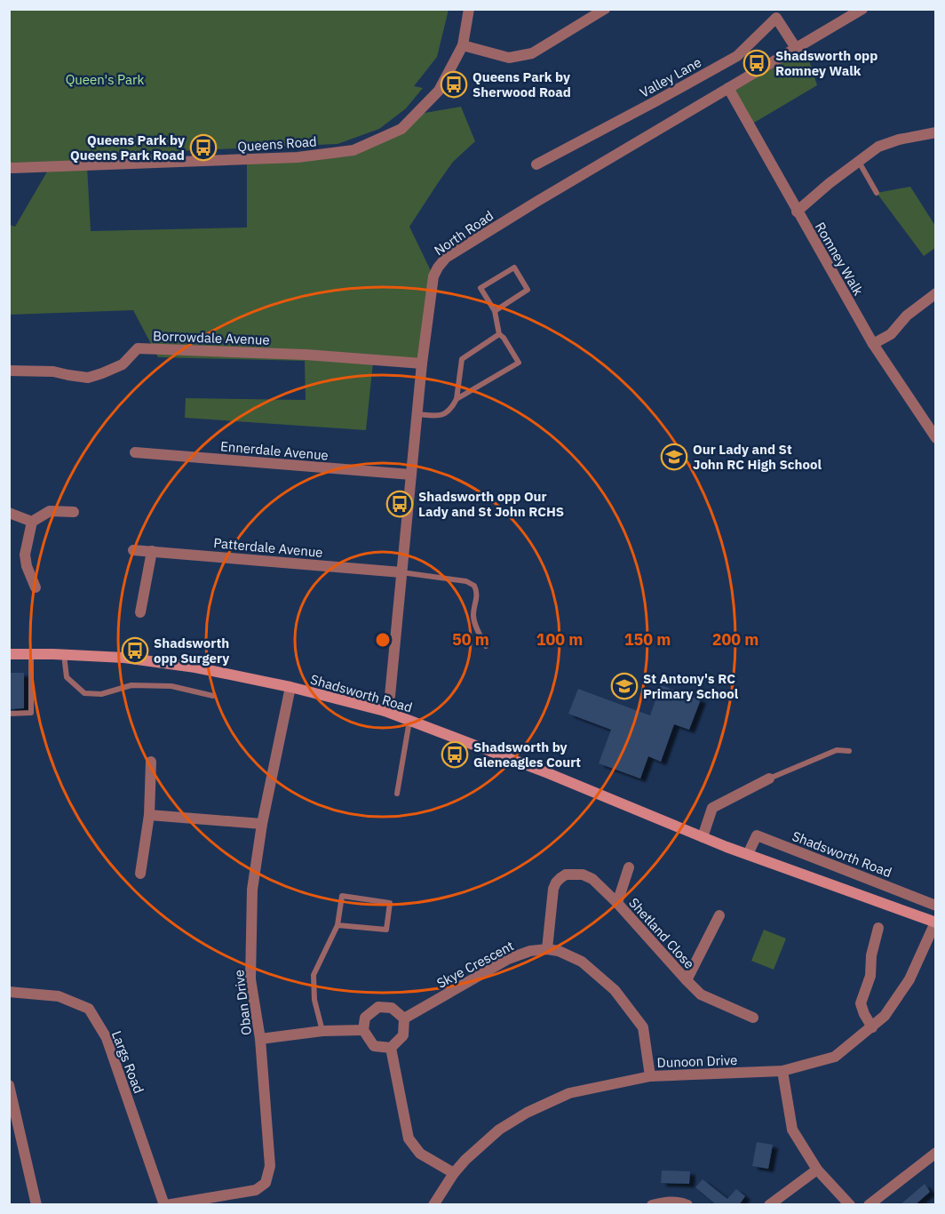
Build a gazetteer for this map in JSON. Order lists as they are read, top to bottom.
{
  "streets": {
    "main road": ["Shadsworth Road"],
    "street": [
      "Valley Lane",
      "Queens Road",
      "North Road",
      "Romney Walk",
      "Borrowdale Avenue",
      "Ennerdale Avenue",
      "Patterdale Avenue",
      "Shetland Close",
      "Skye Crescent",
      "Oban Drive",
      "Dunoon Drive",
      "Largs Road"
    ]
  },
  "crossings": [
    ["Valley Lane", "North Road"],
    ["North Road", "Romney Walk"],
    ["North Road", "Borrowdale Avenue"],
    ["North Road", "Ennerdale Avenue"],
    ["North Road", "Patterdale Avenue"],
    ["North Road", "Shadsworth Road"],
    ["Shadsworth Road", "Oban Drive"],
    ["Shadsworth Road", "Dunoon Drive"],
    ["Shetland Close", "Skye Crescent"],
    ["Skye Crescent", "Dunoon Drive"],
    ["Oban Drive", "Largs Road"]
  ],
  "parks": ["Queen's Park"],
  "places": {
    "bus stop": [
      "Shadsworth opp Romney Walk",
      "Queens Park by Sherwood Road",
      "Queens Park by Queens Park Road",
      "Shadsworth opp Our Lady and St John RCHS",
      "Shadsworth opp Surgery",
      "Shadsworth by Gleneagles Court"
    ],
    "school or university": ["Our Lady and St John RC High School", "St Antony's RC Primary School"]
  },
  "rings": [
    "50 m",
    "100 m",
    "150 m",
    "200 m"
  ]
}
